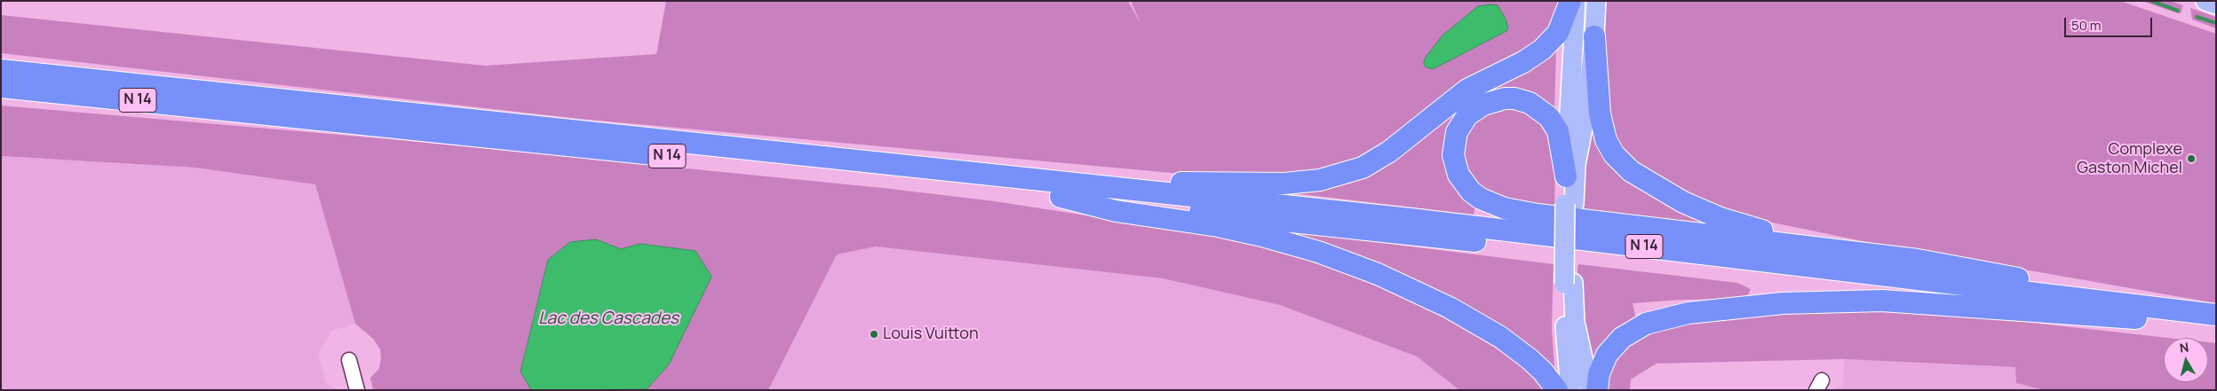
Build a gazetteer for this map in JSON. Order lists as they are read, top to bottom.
{
  "streets": {
    "highway": ["N 14"]
  },
  "water": ["Lac des Cascades"],
  "places": ["Complexe Gaston Michel", "Louis Vuitton"],
  "scale_bar": "50 m",
  "north": "top"
}
